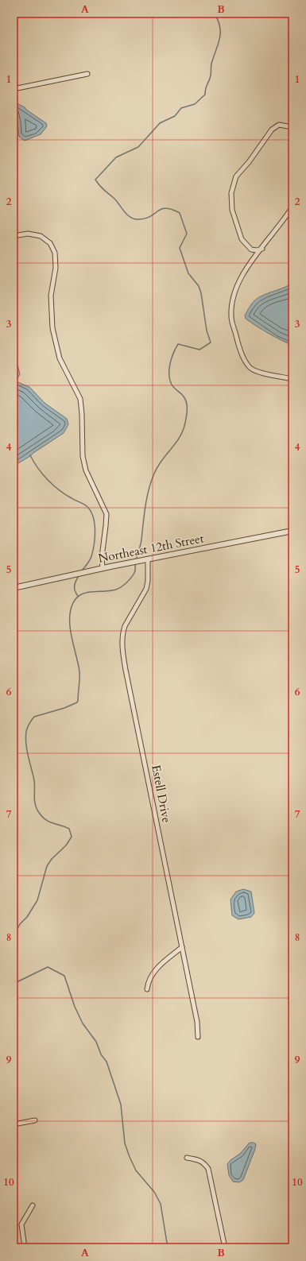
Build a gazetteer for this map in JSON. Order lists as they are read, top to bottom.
{
  "streets": {
    "street": ["Northeast 12th Street", "Estell Drive"]
  },
  "crossings": [
    ["Northeast 12th Street", "Estell Drive"]
  ],
  "grid": {
    "columns": ["A", "B"],
    "rows": [
      "1",
      "2",
      "3",
      "4",
      "5",
      "6",
      "7",
      "8",
      "9",
      "10"
    ]
  }
}
